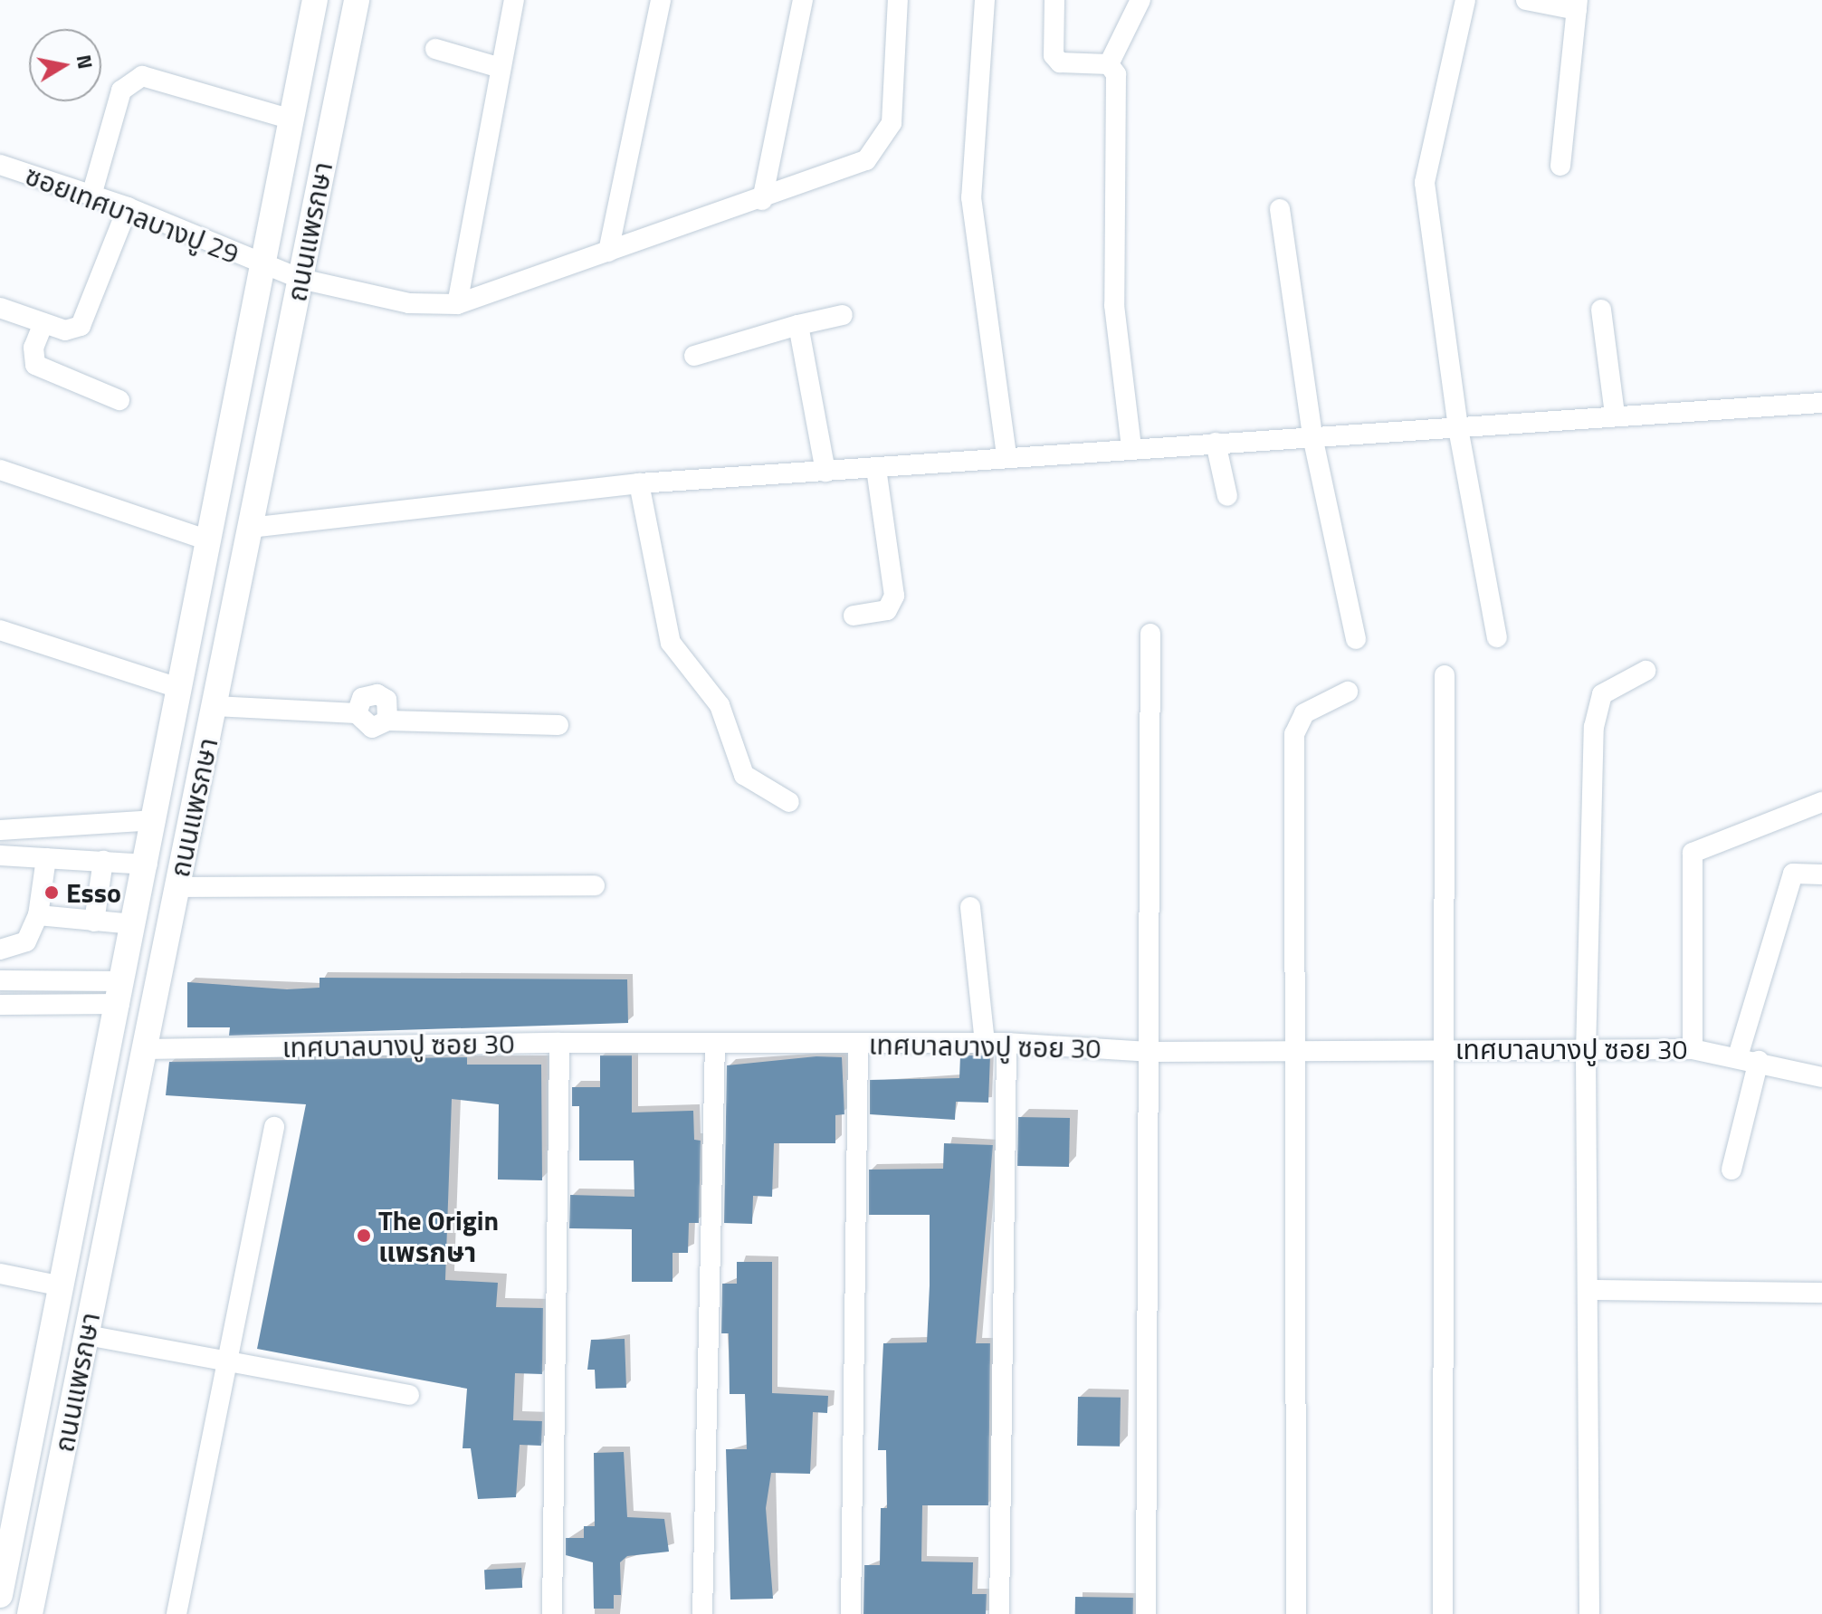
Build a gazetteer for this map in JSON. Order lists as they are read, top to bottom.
{
  "streets": {
    "main road": ["ถนนแพรกษา"],
    "street": ["ซอยเทศบาลบางปู 29", "เทศบาลบางปู ซอย 30"]
  },
  "crossings": [
    ["ซอยเทศบาลบางปู 29", "ถนนแพรกษา"],
    ["ถนนแพรกษา", "เทศบาลบางปู ซอย 30"]
  ],
  "places": ["Esso", "The Origin แพรกษา"],
  "north": "right"
}
